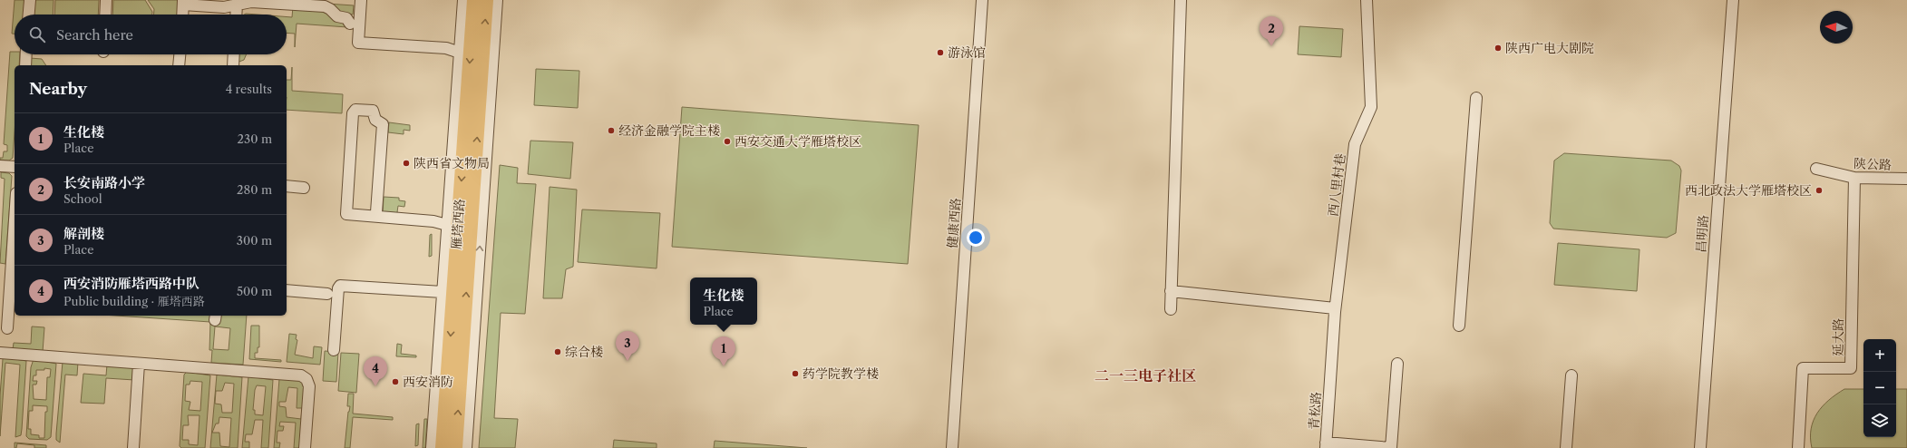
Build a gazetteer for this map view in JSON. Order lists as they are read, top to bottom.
{
  "streets": {
    "main road": ["雁塔西路"],
    "street": [
      "陕公路",
      "西八里村巷",
      "健康西路",
      "昌明路",
      "延大路",
      "青松路"
    ]
  },
  "crossings": [
    ["陕公路", "延大路"],
    ["西八里村巷", "青松路"]
  ],
  "districts": ["二一三电子社区"],
  "places": [
    "陕西广电大剧院",
    "游泳馆",
    "经济金融学院主楼",
    "西安交通大学雁塔校区",
    "陕西省文物局",
    "西北政法大学雁塔校区",
    "综合楼",
    "药学院教学楼",
    "西安消防"
  ],
  "north": "left",
  "page": {
    "search": "Search here",
    "pins": [
      "2",
      "3",
      "1",
      "4"
    ],
    "heading": ["Nearby", "4 results"],
    "list": [
      {
        "mark": "1",
        "name": "生化楼",
        "note": "Place",
        "value": "230 m"
      },
      {
        "mark": "2",
        "name": "长安南路小学",
        "note": "School",
        "value": "280 m"
      },
      {
        "mark": "3",
        "name": "解剖楼",
        "note": "Place",
        "value": "300 m"
      },
      {
        "mark": "4",
        "name": "西安消防雁塔西路中队",
        "note": "Public building · 雁塔西路",
        "value": "500 m"
      }
    ],
    "popup": ["生化楼", "Place"],
    "map_buttons": ["+", "−"]
  }
}
